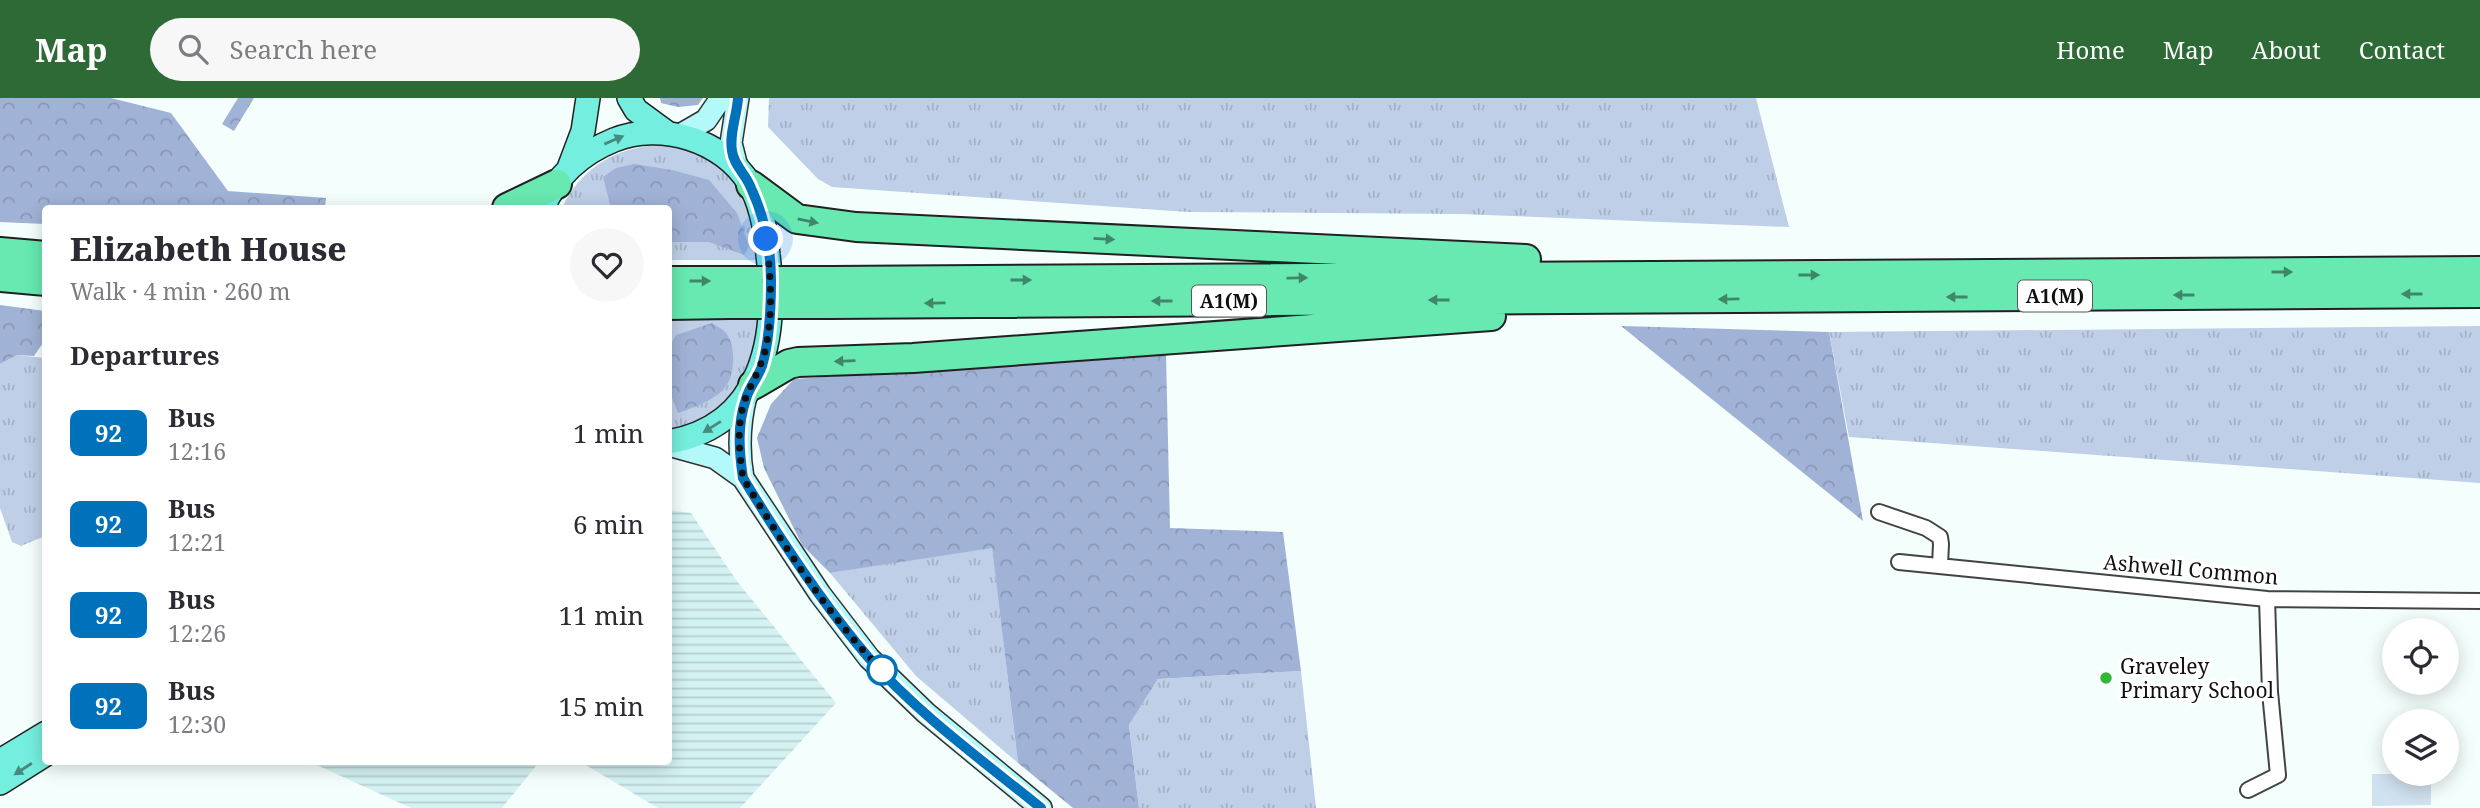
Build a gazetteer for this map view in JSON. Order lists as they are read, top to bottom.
{
  "streets": {
    "highway": ["A1(M)"],
    "street": ["Ashwell Common"]
  },
  "places": ["Graveley Primary School"],
  "lines": ["bus line 92"],
  "page": {
    "header": "Map",
    "search": "Search here",
    "nav": [
      "Home",
      "Map",
      "About",
      "Contact"
    ],
    "heading": [
      ["Elizabeth House", "Walk · 4 min · 260 m"],
      "Departures"
    ],
    "list": [
      {
        "mark": "92",
        "name": "Bus",
        "note": "12:16",
        "value": "1 min"
      },
      {
        "mark": "92",
        "name": "Bus",
        "note": "12:21",
        "value": "6 min"
      },
      {
        "mark": "92",
        "name": "Bus",
        "note": "12:26",
        "value": "11 min"
      },
      {
        "mark": "92",
        "name": "Bus",
        "note": "12:30",
        "value": "15 min"
      }
    ]
  }
}
